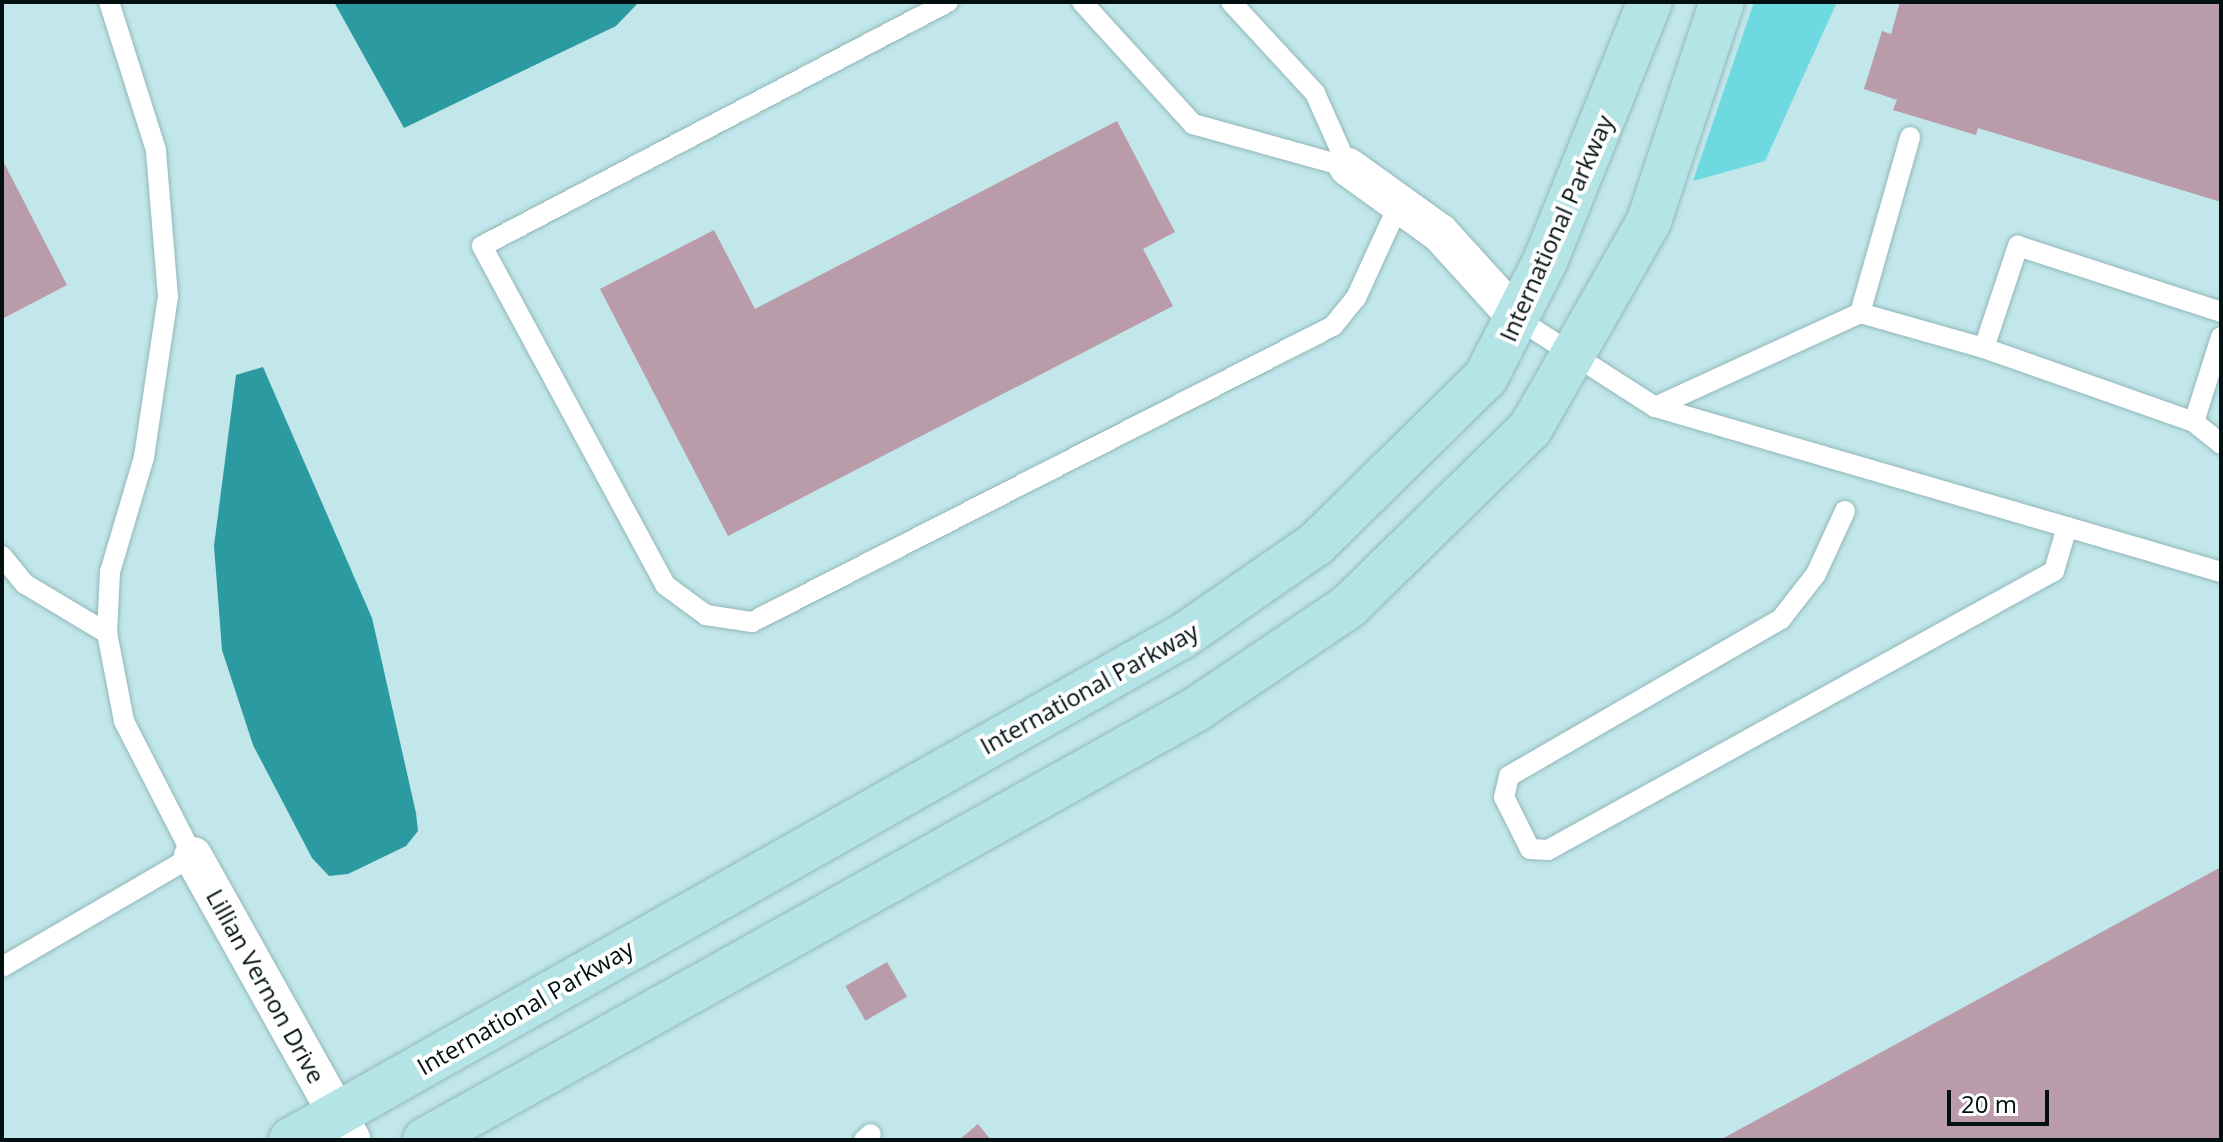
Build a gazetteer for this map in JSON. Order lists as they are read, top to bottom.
{
  "streets": {
    "main road": ["International Parkway"],
    "street": ["Lillian Vernon Drive"]
  },
  "crossings": [
    ["International Parkway", "Lillian Vernon Drive"]
  ],
  "scale_bar": "20 m"
}
